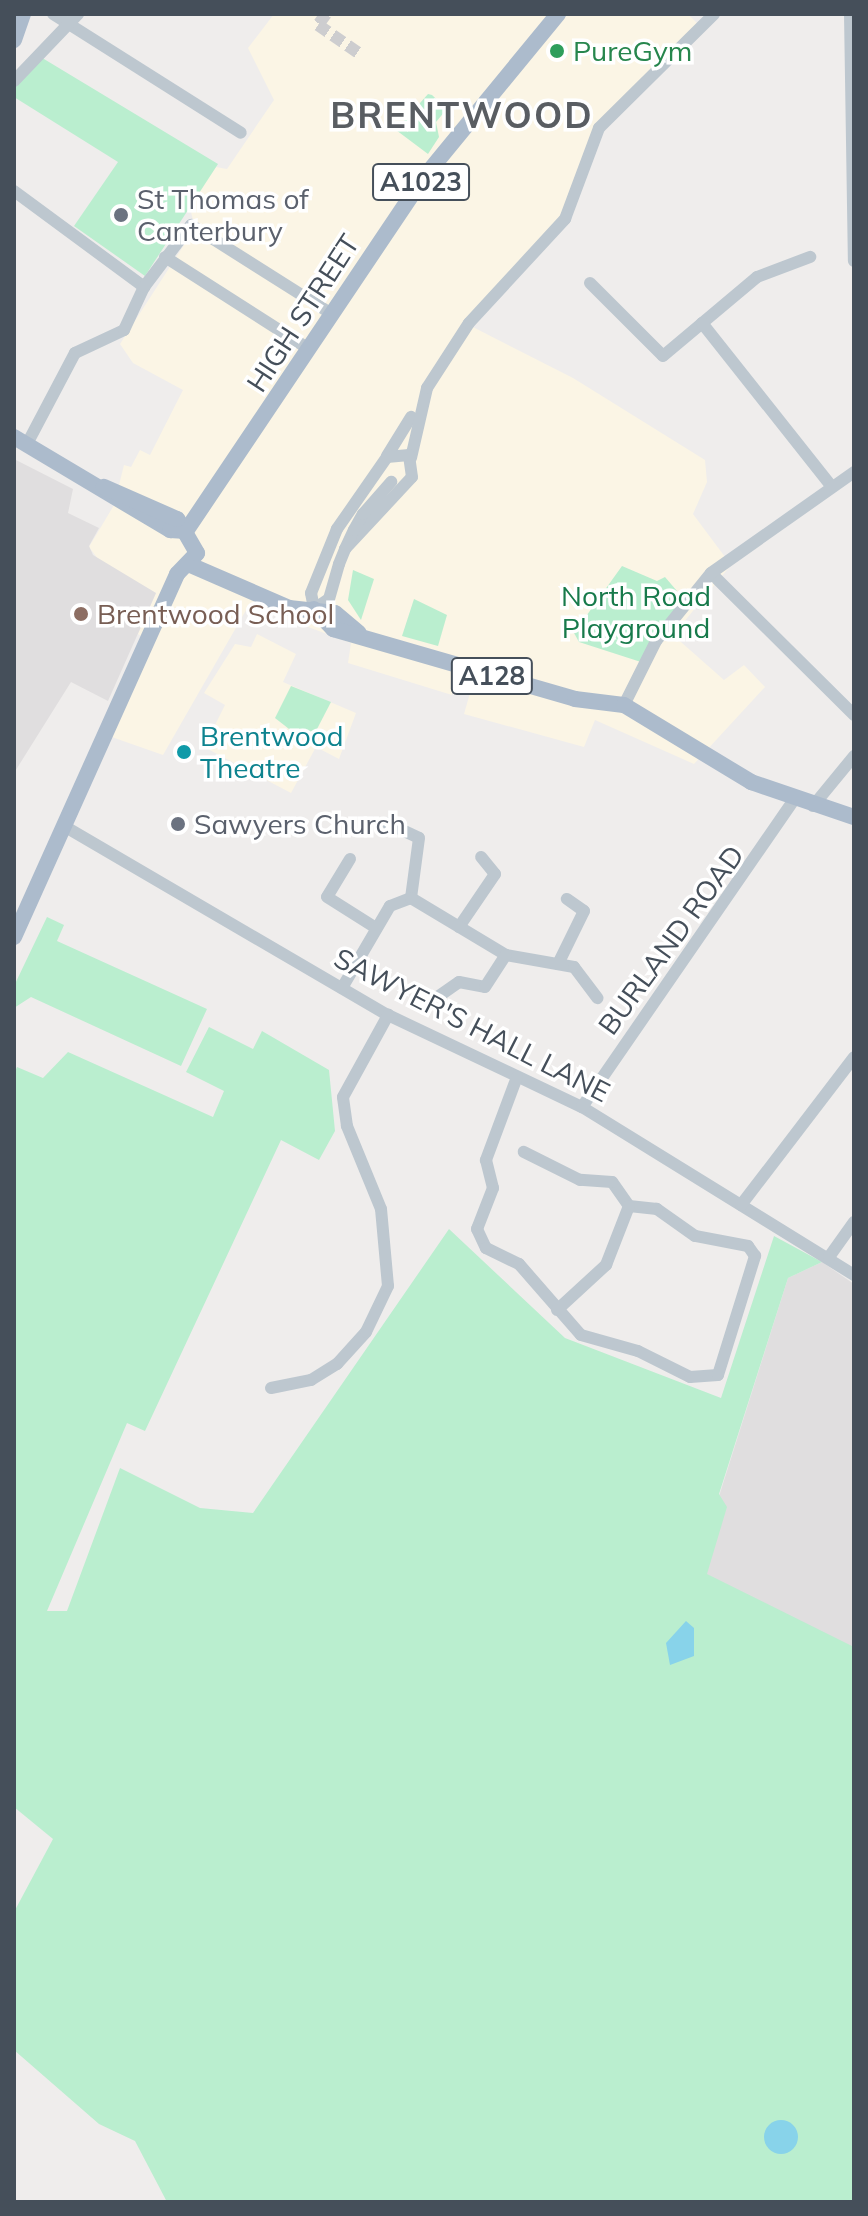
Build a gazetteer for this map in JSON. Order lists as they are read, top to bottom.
{
  "streets": {
    "main road": ["A1023", "HIGH STREET", "A128"],
    "street": ["BURLAND ROAD", "SAWYER'S HALL LANE"]
  },
  "crossings": [
    ["A128", "BURLAND ROAD"],
    ["BURLAND ROAD", "SAWYER'S HALL LANE"]
  ],
  "districts": ["BRENTWOOD"],
  "parks": ["North Road Playground"],
  "places": [
    "PureGym",
    "St Thomas of Canterbury",
    "Brentwood School",
    "Brentwood Theatre",
    "Sawyers Church"
  ]
}
